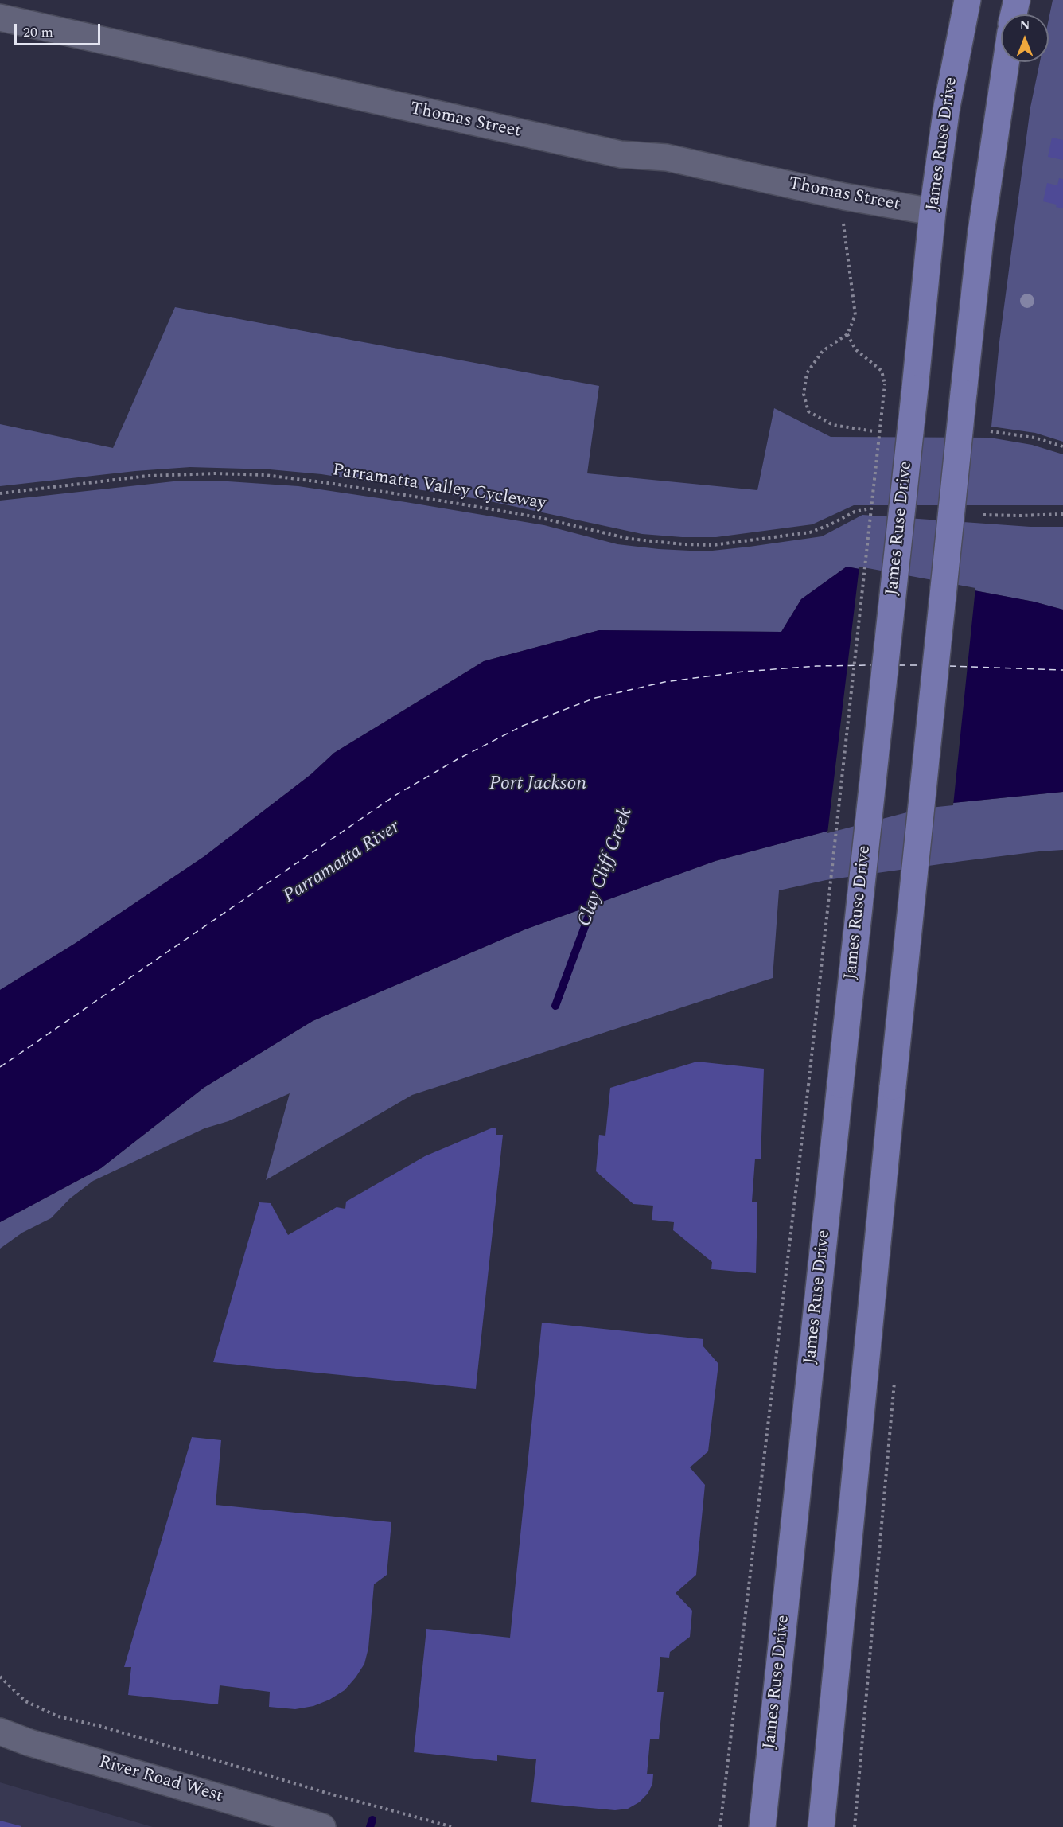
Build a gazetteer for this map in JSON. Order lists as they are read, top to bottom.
{
  "streets": {
    "main road": ["James Ruse Drive"],
    "street": ["Thomas Street", "River Road West"],
    "path": ["Parramatta Valley Cycleway"]
  },
  "crossings": [
    ["Thomas Street", "James Ruse Drive"]
  ],
  "water": ["Port Jackson", "Parramatta River", "Clay Cliff Creek"],
  "scale_bar": "20 m",
  "north": "top"
}
